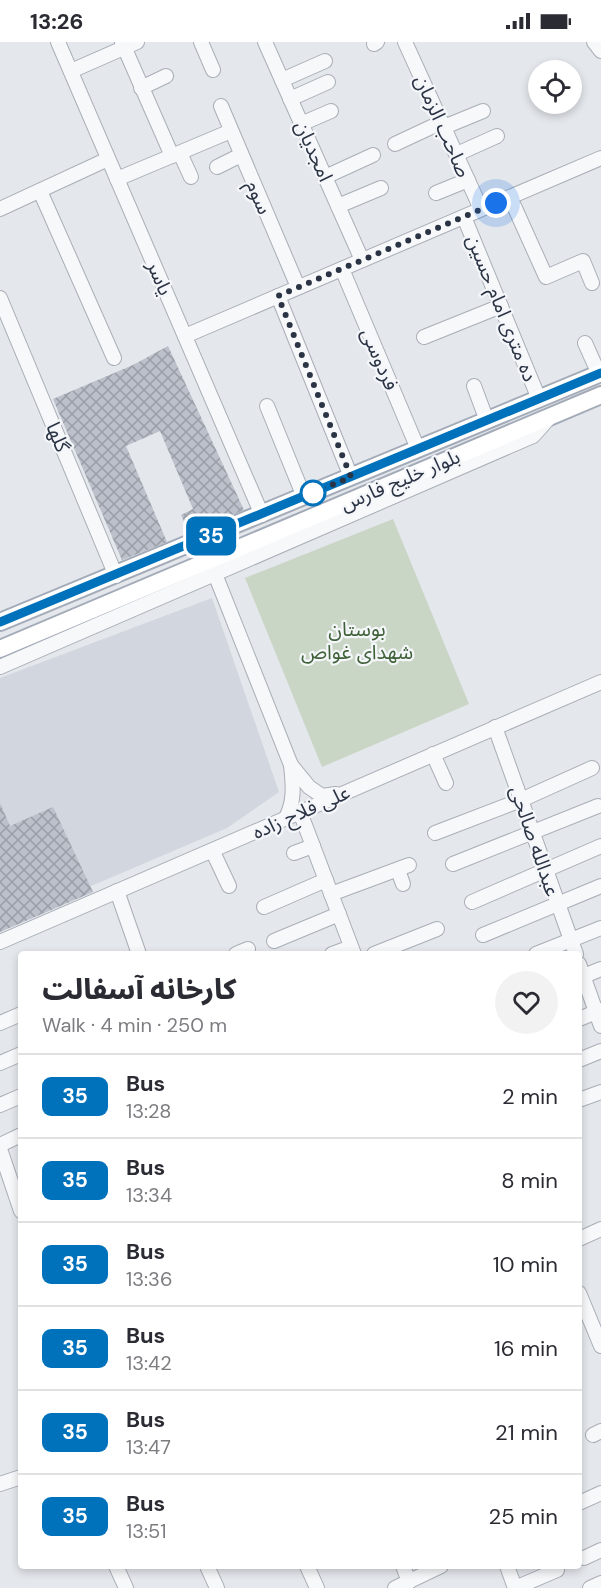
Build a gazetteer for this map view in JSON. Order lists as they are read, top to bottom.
{
  "streets": {
    "main road": ["بلوار خلیج فارس"],
    "street": [
      "صاحب الزمان",
      "امجدیان",
      "سوم",
      "یاسر",
      "ده متری امام حسین",
      "فردوسی",
      "گلها",
      "علی فلاح زاده",
      "عبدالله صالحی"
    ]
  },
  "crossings": [
    ["یاسر", "بلوار خلیج فارس"],
    ["ده متری امام حسین", "بلوار خلیج فارس"],
    ["فردوسی", "بلوار خلیج فارس"],
    ["گلها", "بلوار خلیج فارس"],
    ["علی فلاح زاده", "عبدالله صالحی"]
  ],
  "parks": ["بوستان شهدای غواص"],
  "lines": ["bus line 35"],
  "page": {
    "status": "13:26",
    "on_map": "35",
    "heading": ["کارخانه آسفالت", "Walk · 4 min · 250 m"],
    "list": [
      {
        "mark": "35",
        "name": "Bus",
        "note": "13:28",
        "value": "2 min"
      },
      {
        "mark": "35",
        "name": "Bus",
        "note": "13:34",
        "value": "8 min"
      },
      {
        "mark": "35",
        "name": "Bus",
        "note": "13:36",
        "value": "10 min"
      },
      {
        "mark": "35",
        "name": "Bus",
        "note": "13:42",
        "value": "16 min"
      },
      {
        "mark": "35",
        "name": "Bus",
        "note": "13:47",
        "value": "21 min"
      },
      {
        "mark": "35",
        "name": "Bus",
        "note": "13:51",
        "value": "25 min"
      }
    ]
  }
}
